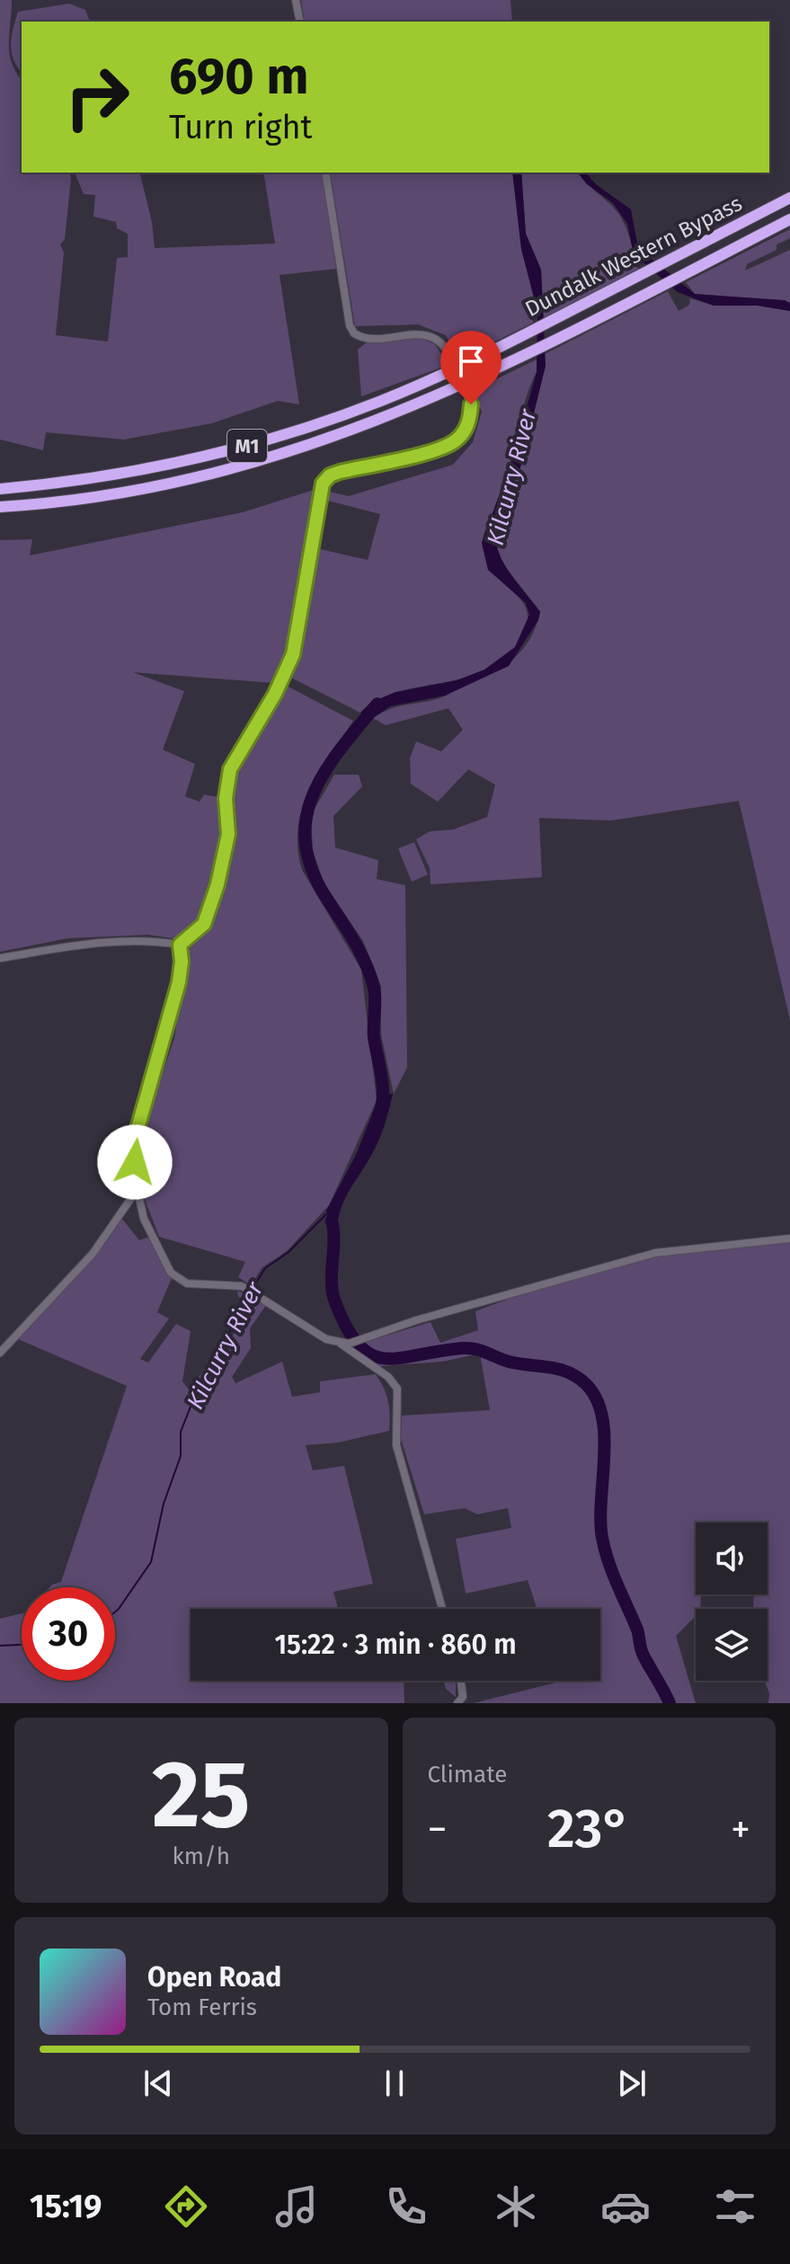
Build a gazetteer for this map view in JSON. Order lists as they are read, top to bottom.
{
  "streets": {
    "highway": ["Dundalk Western Bypass", "M1"]
  },
  "water": ["Kilcurry River"],
  "page": {
    "turn": ["690 m", "Turn right"],
    "limit": "30",
    "trip": "15:22 · 3 min · 860 m",
    "tile": [
      ["25", "km/h"],
      "Climate"
    ],
    "heat": ["−", "23°", "+"],
    "song": ["Open Road", "Tom Ferris"],
    "tabs": "15:19"
  }
}
